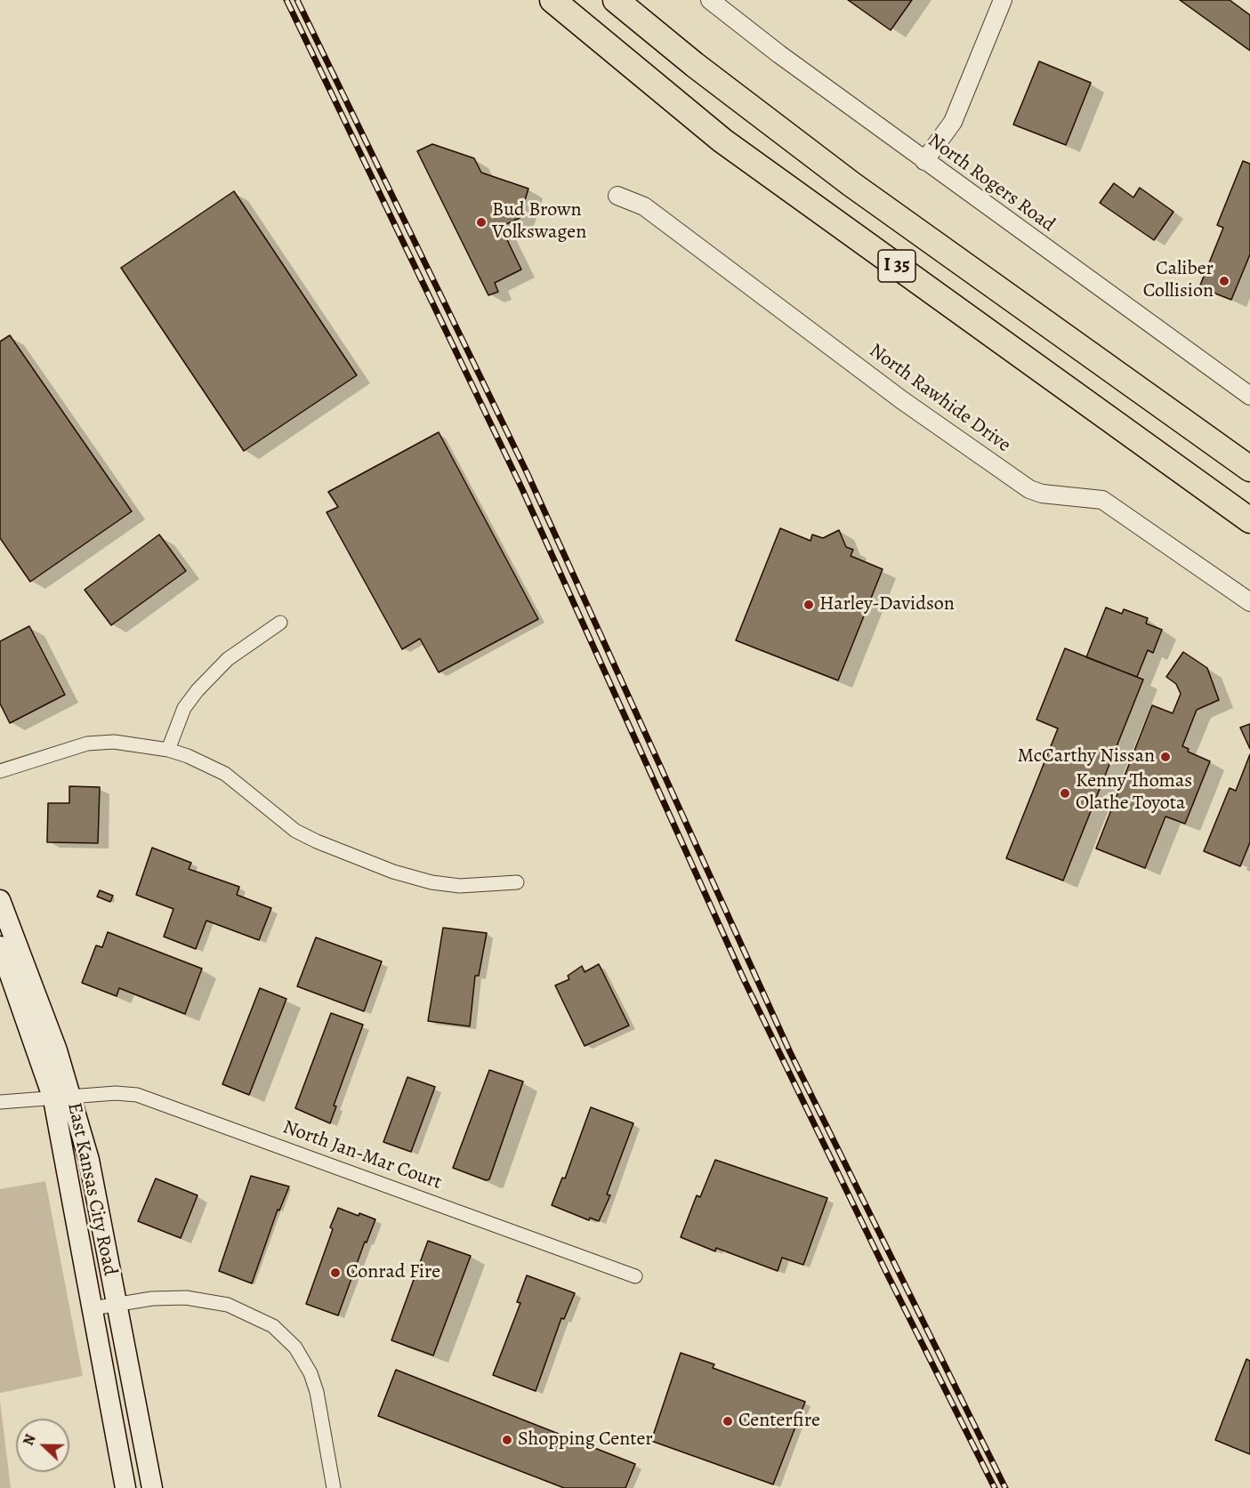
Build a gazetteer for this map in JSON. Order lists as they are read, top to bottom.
{
  "streets": {
    "highway": ["I 35"],
    "main road": ["East Kansas City Road"],
    "street": ["North Rogers Road", "North Rawhide Drive", "North Jan-Mar Court"]
  },
  "crossings": [
    ["North Jan-Mar Court", "East Kansas City Road"]
  ],
  "places": [
    "Bud Brown Volkswagen",
    "Caliber Collision",
    "Harley-Davidson",
    "McCarthy Nissan",
    "Kenny Thomas Olathe Toyota",
    "Conrad Fire",
    "Centerfire",
    "Shopping Center"
  ],
  "north": "left"
}
